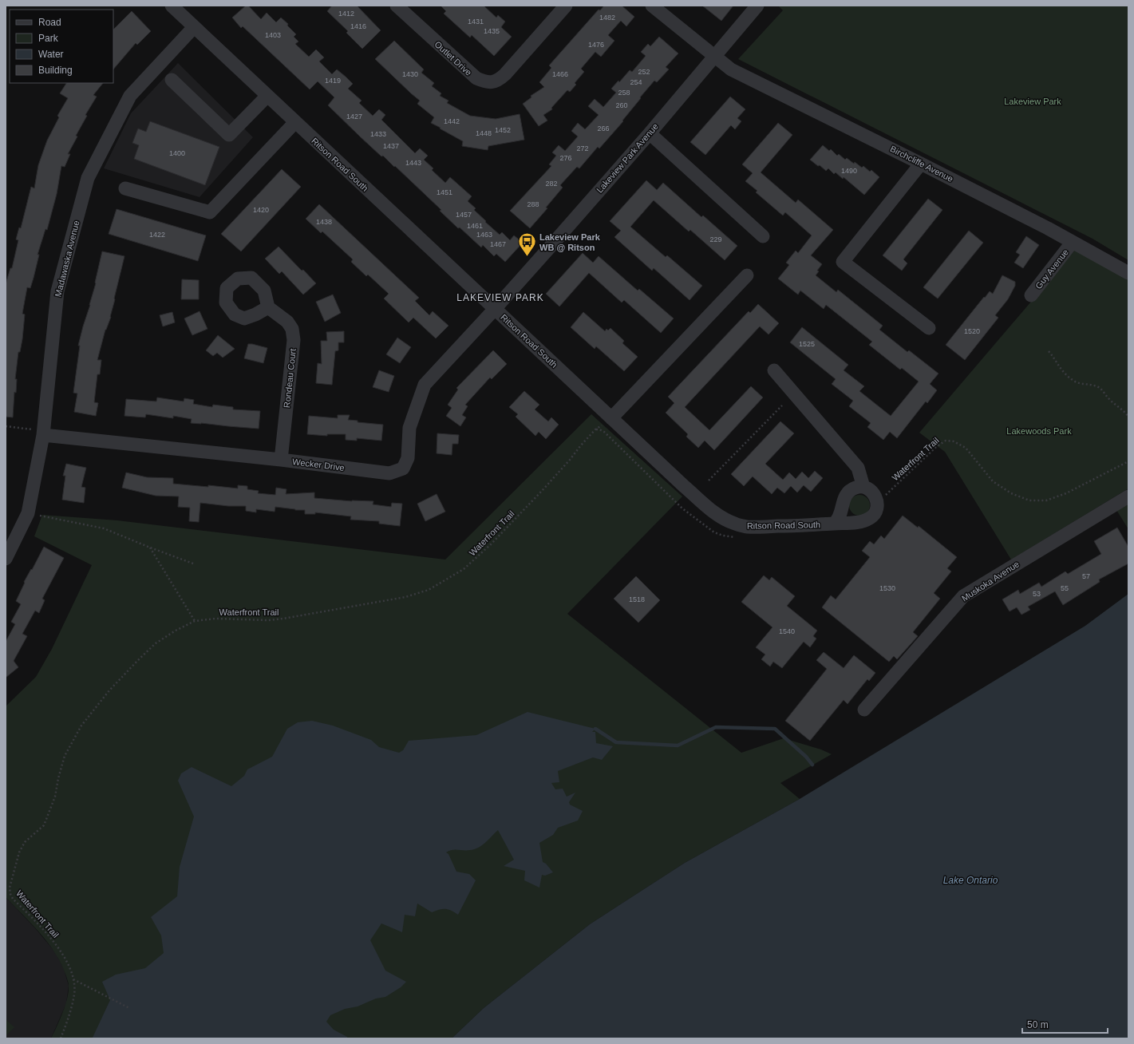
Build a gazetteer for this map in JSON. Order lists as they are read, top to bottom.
{
  "streets": {
    "street": [
      "Outlet Drive",
      "Lakeview Park Avenue",
      "Birchcliffe Avenue",
      "Ritson Road South",
      "Madawaska Avenue",
      "Guy Avenue",
      "Rondeau Court",
      "Wecker Drive",
      "Muskoka Avenue"
    ],
    "path": ["Waterfront Trail"]
  },
  "crossings": [
    ["Lakeview Park Avenue", "Birchcliffe Avenue"],
    ["Lakeview Park Avenue", "Ritson Road South"],
    ["Lakeview Park Avenue", "Wecker Drive"],
    ["Birchcliffe Avenue", "Guy Avenue"],
    ["Ritson Road South", "Madawaska Avenue"],
    ["Ritson Road South", "Waterfront Trail"],
    ["Ritson Road South", "Wecker Drive"],
    ["Madawaska Avenue", "Wecker Drive"],
    ["Rondeau Court", "Wecker Drive"]
  ],
  "districts": ["LAKEVIEW PARK"],
  "water": ["Lake Ontario"],
  "parks": ["Lakeview Park", "Lakewoods Park"],
  "places": {
    "bus stop": ["Lakeview Park WB @ Ritson"]
  },
  "house_numbers": [
    "1412",
    "1482",
    "1431",
    "1416",
    "1435",
    "1403",
    "1476",
    "252",
    "1430",
    "1466",
    "1419",
    "254",
    "258",
    "260",
    "1427",
    "1442",
    "266",
    "1452",
    "1448",
    "1433",
    "1437",
    "272",
    "1400",
    "276",
    "1443",
    "1490",
    "282",
    "1451",
    "288",
    "1420",
    "1457",
    "1438",
    "1461",
    "1422",
    "1463",
    "229",
    "1467",
    "1520",
    "1525",
    "57",
    "1530",
    "55",
    "53",
    "1518",
    "1540"
  ],
  "legend": [
    "Road",
    "Park",
    "Water",
    "Building"
  ],
  "scale_bar": "50 m"
}
